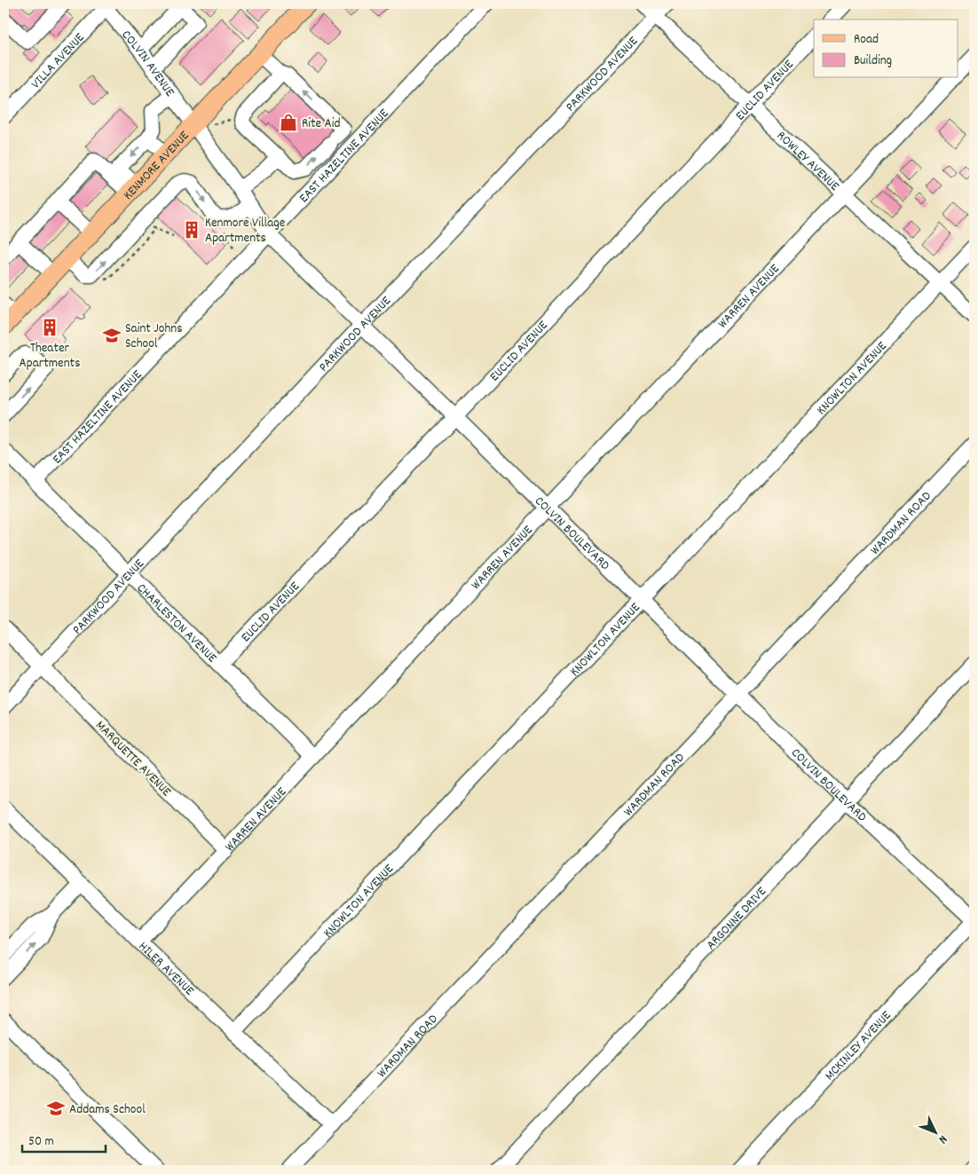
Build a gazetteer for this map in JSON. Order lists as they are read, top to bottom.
{
  "streets": {
    "main road": ["KENMORE AVENUE"],
    "street": [
      "VILLA AVENUE",
      "COLVIN AVENUE",
      "PARKWOOD AVENUE",
      "EUCLID AVENUE",
      "EAST HAZELTINE AVENUE",
      "ROWLEY AVENUE",
      "WARREN AVENUE",
      "KNOWLTON AVENUE",
      "WARDMAN ROAD",
      "COLVIN BOULEVARD",
      "CHARLESTON AVENUE",
      "MARQUETTE AVENUE",
      "ARGONNE DRIVE",
      "HILER AVENUE",
      "MCKINLEY AVENUE"
    ]
  },
  "crossings": [
    ["VILLA AVENUE", "COLVIN AVENUE"],
    ["COLVIN AVENUE", "KENMORE AVENUE"],
    ["COLVIN AVENUE", "COLVIN BOULEVARD"],
    ["PARKWOOD AVENUE", "ROWLEY AVENUE"],
    ["PARKWOOD AVENUE", "COLVIN BOULEVARD"],
    ["PARKWOOD AVENUE", "CHARLESTON AVENUE"],
    ["PARKWOOD AVENUE", "MARQUETTE AVENUE"],
    ["EUCLID AVENUE", "ROWLEY AVENUE"],
    ["EUCLID AVENUE", "COLVIN BOULEVARD"],
    ["EUCLID AVENUE", "CHARLESTON AVENUE"],
    ["EAST HAZELTINE AVENUE", "COLVIN BOULEVARD"],
    ["EAST HAZELTINE AVENUE", "CHARLESTON AVENUE"],
    ["ROWLEY AVENUE", "WARREN AVENUE"],
    ["ROWLEY AVENUE", "KNOWLTON AVENUE"],
    ["KENMORE AVENUE", "COLVIN BOULEVARD"],
    ["WARREN AVENUE", "COLVIN BOULEVARD"],
    ["WARREN AVENUE", "CHARLESTON AVENUE"],
    ["WARREN AVENUE", "MARQUETTE AVENUE"],
    ["WARREN AVENUE", "HILER AVENUE"],
    ["KNOWLTON AVENUE", "COLVIN BOULEVARD"],
    ["KNOWLTON AVENUE", "HILER AVENUE"],
    ["WARDMAN ROAD", "COLVIN BOULEVARD"],
    ["WARDMAN ROAD", "HILER AVENUE"],
    ["COLVIN BOULEVARD", "ARGONNE DRIVE"],
    ["COLVIN BOULEVARD", "MCKINLEY AVENUE"]
  ],
  "places": {
    "shop": ["Rite Aid"],
    "building": ["Kenmore Village Apartments", "Theater Apartments"],
    "school or university": ["Saint Johns School", "Addams School"]
  },
  "legend": ["Road", "Building"],
  "scale_bar": "50 m",
  "north": "bottom right"
}
